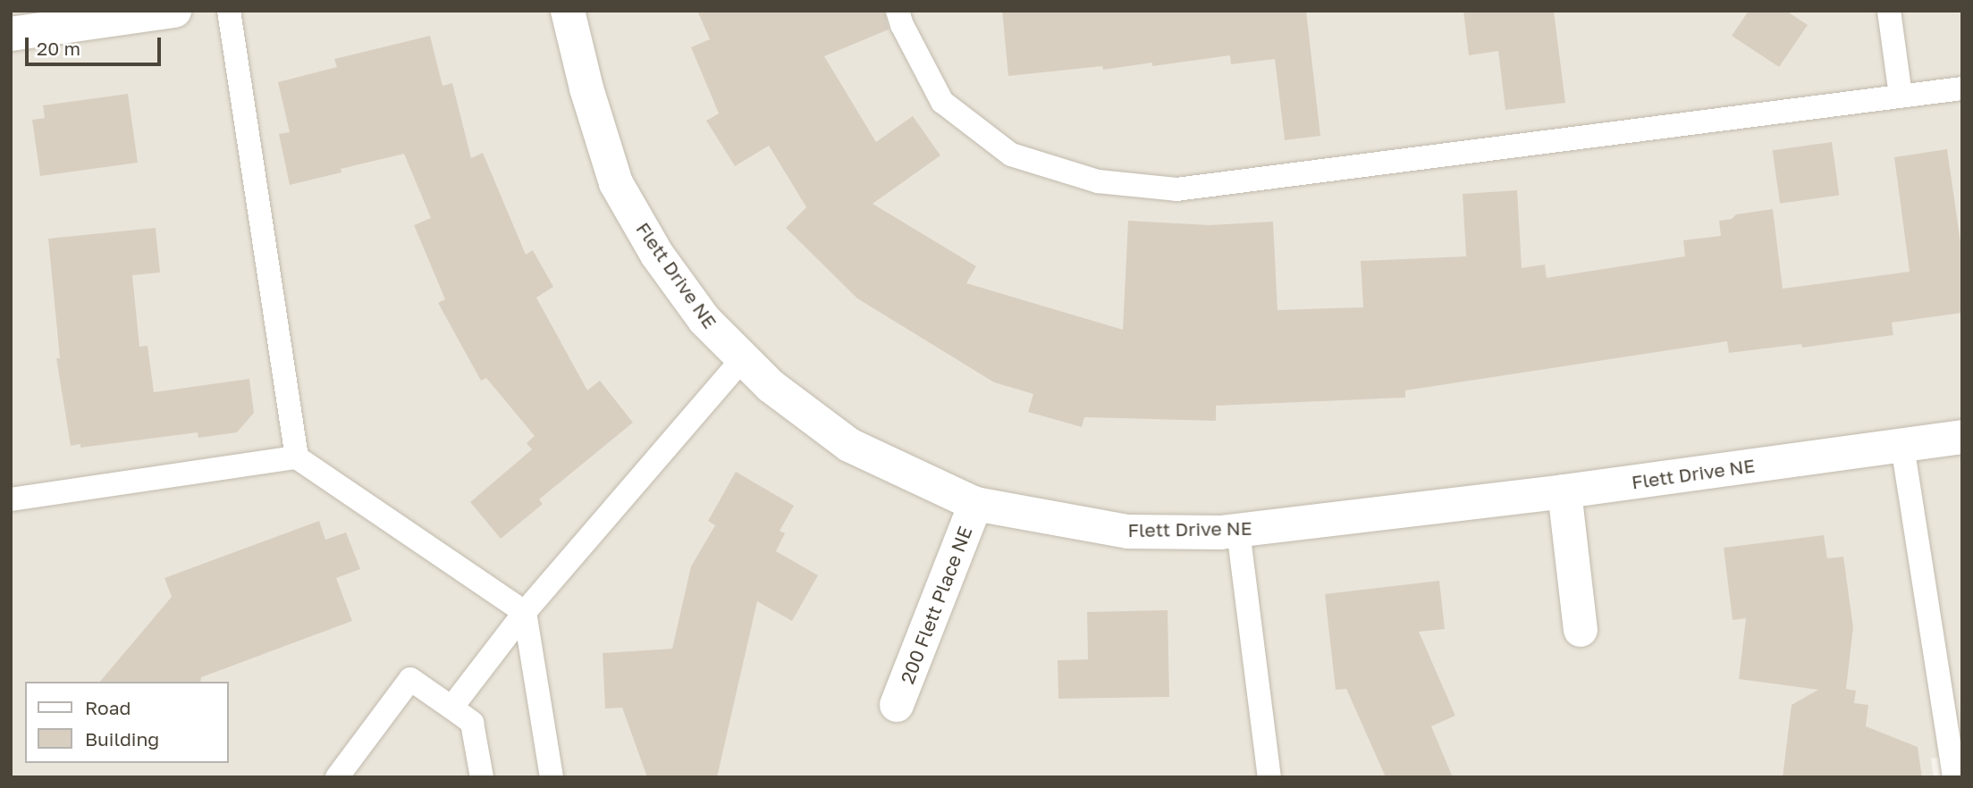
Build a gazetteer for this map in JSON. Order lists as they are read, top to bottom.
{
  "streets": {
    "street": ["Flett Drive NE", "200 Flett Place NE"]
  },
  "crossings": [
    ["Flett Drive NE", "200 Flett Place NE"]
  ],
  "legend": ["Road", "Building"],
  "scale_bar": "20 m"
}
